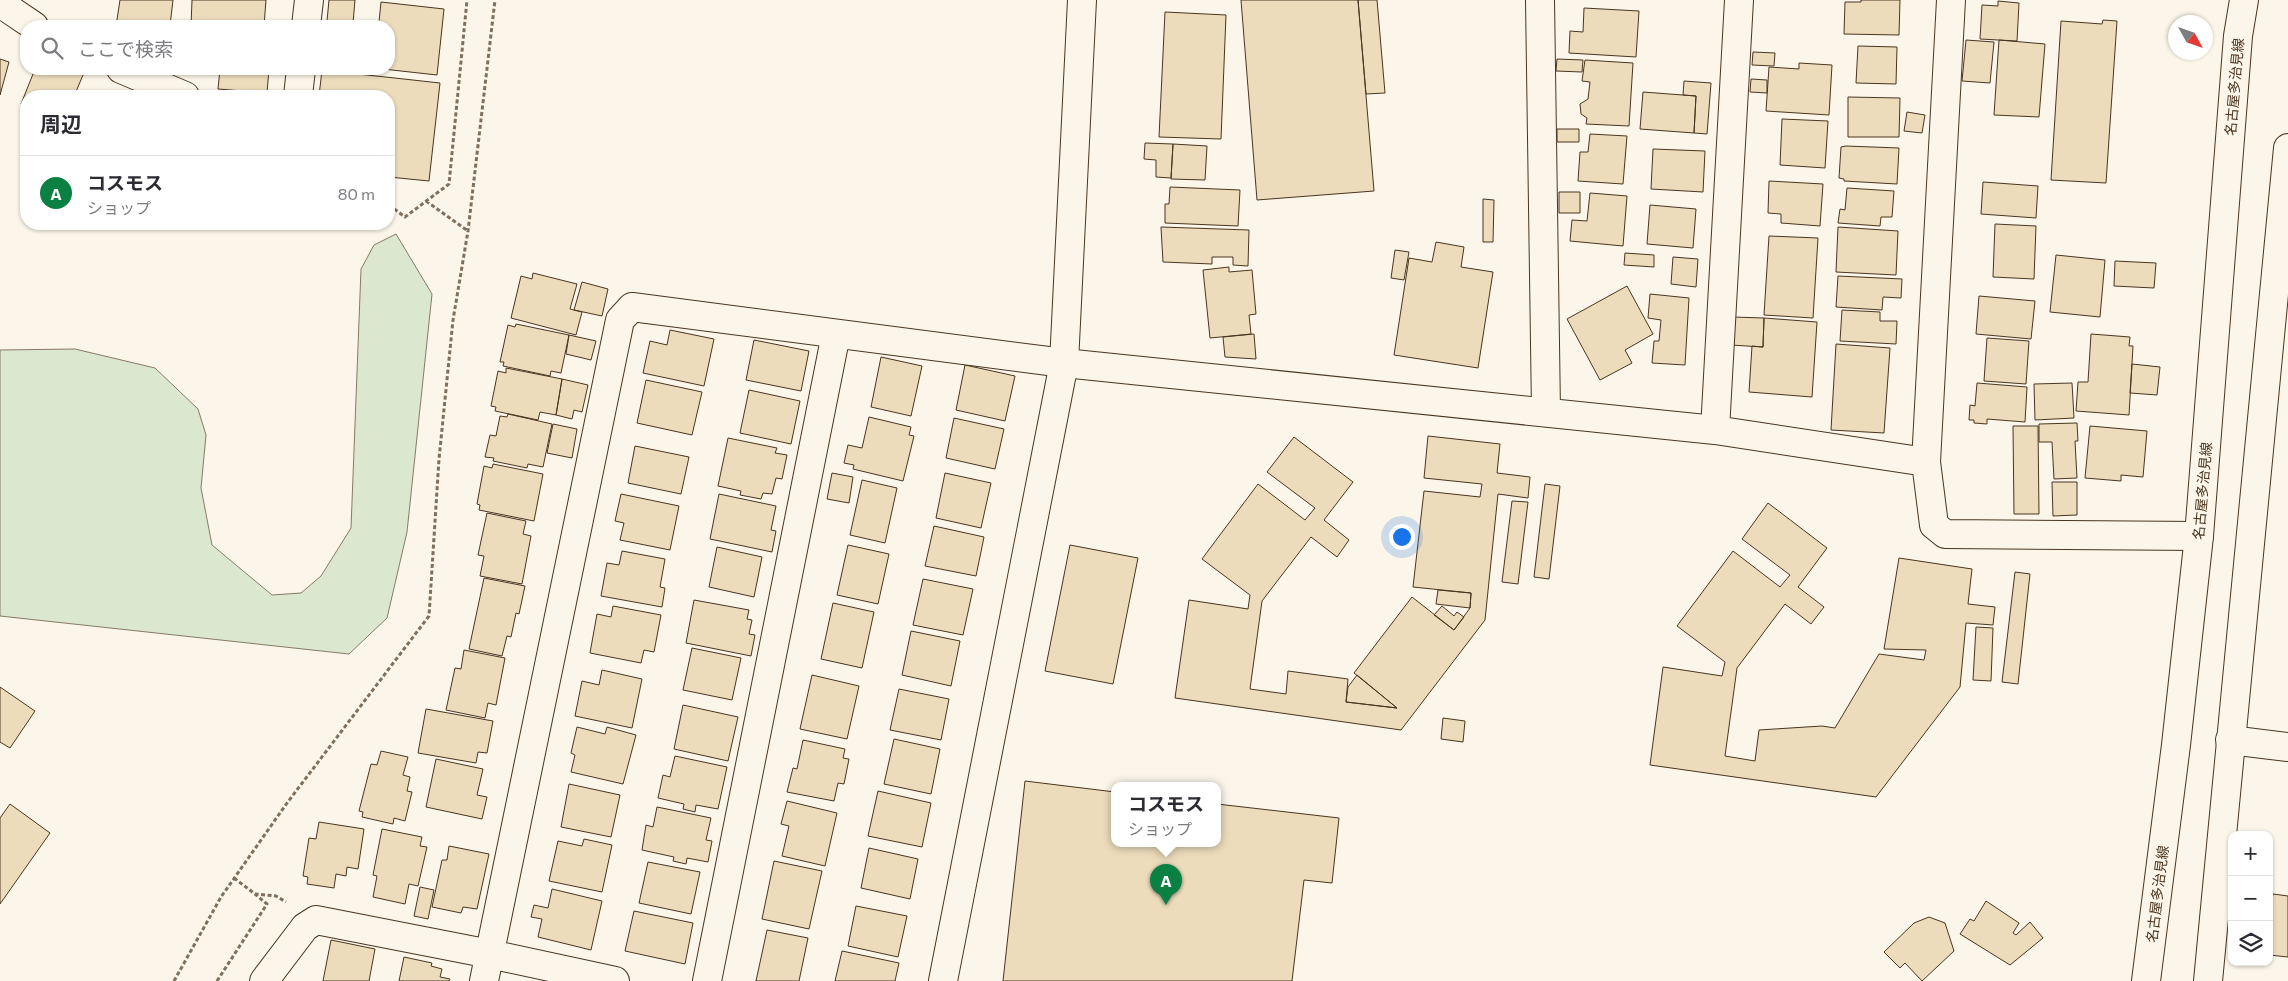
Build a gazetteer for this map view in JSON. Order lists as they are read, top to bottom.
{
  "streets": {
    "street": ["名古屋多治見線"]
  },
  "north": "bottom right",
  "page": {
    "search": "ここで検索",
    "heading": "周辺",
    "list": [
      {
        "mark": "A",
        "name": "コスモス",
        "note": "ショップ",
        "value": "80 m"
      }
    ],
    "popup": ["コスモス", "ショップ"],
    "map_buttons": ["+", "−"],
    "pins": "A"
  }
}
